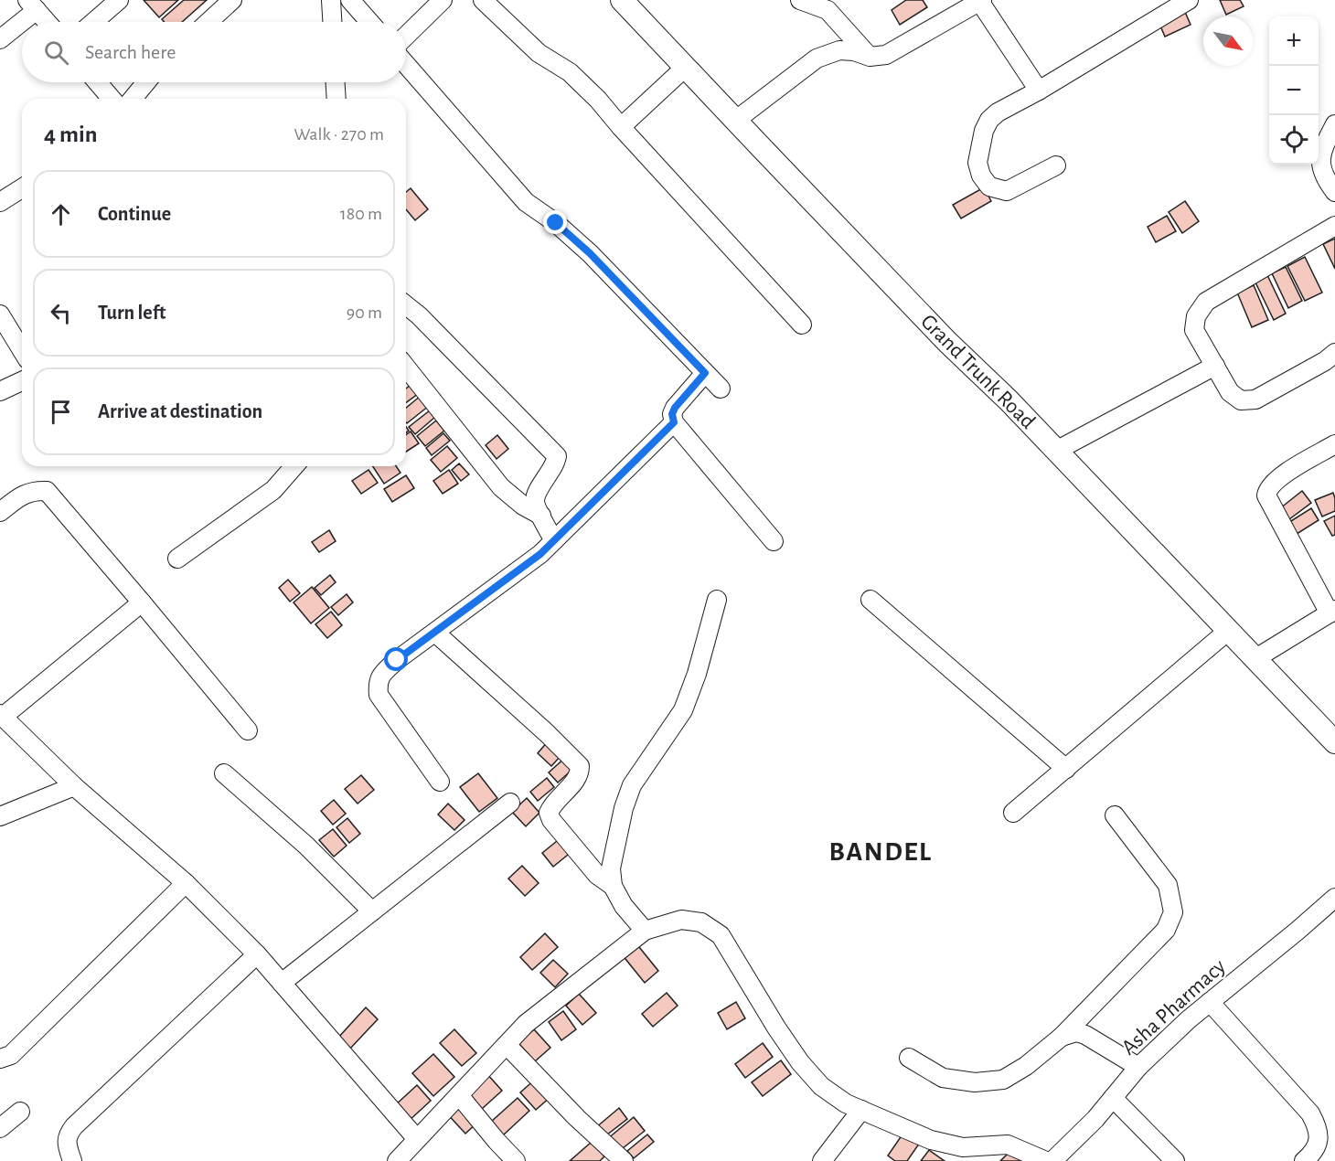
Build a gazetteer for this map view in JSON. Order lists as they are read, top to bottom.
{
  "streets": {
    "main road": ["Grand Trunk Road"],
    "street": ["Asha Pharmacy"]
  },
  "districts": ["BANDEL"],
  "north": "bottom right",
  "page": {
    "map_buttons": ["+", "−"],
    "search": "Search here",
    "heading": ["4 min", "Walk · 270 m"],
    "list": [
      ["Continue", "180 m"],
      ["Turn left", "90 m"],
      "Arrive at destination"
    ]
  }
}
